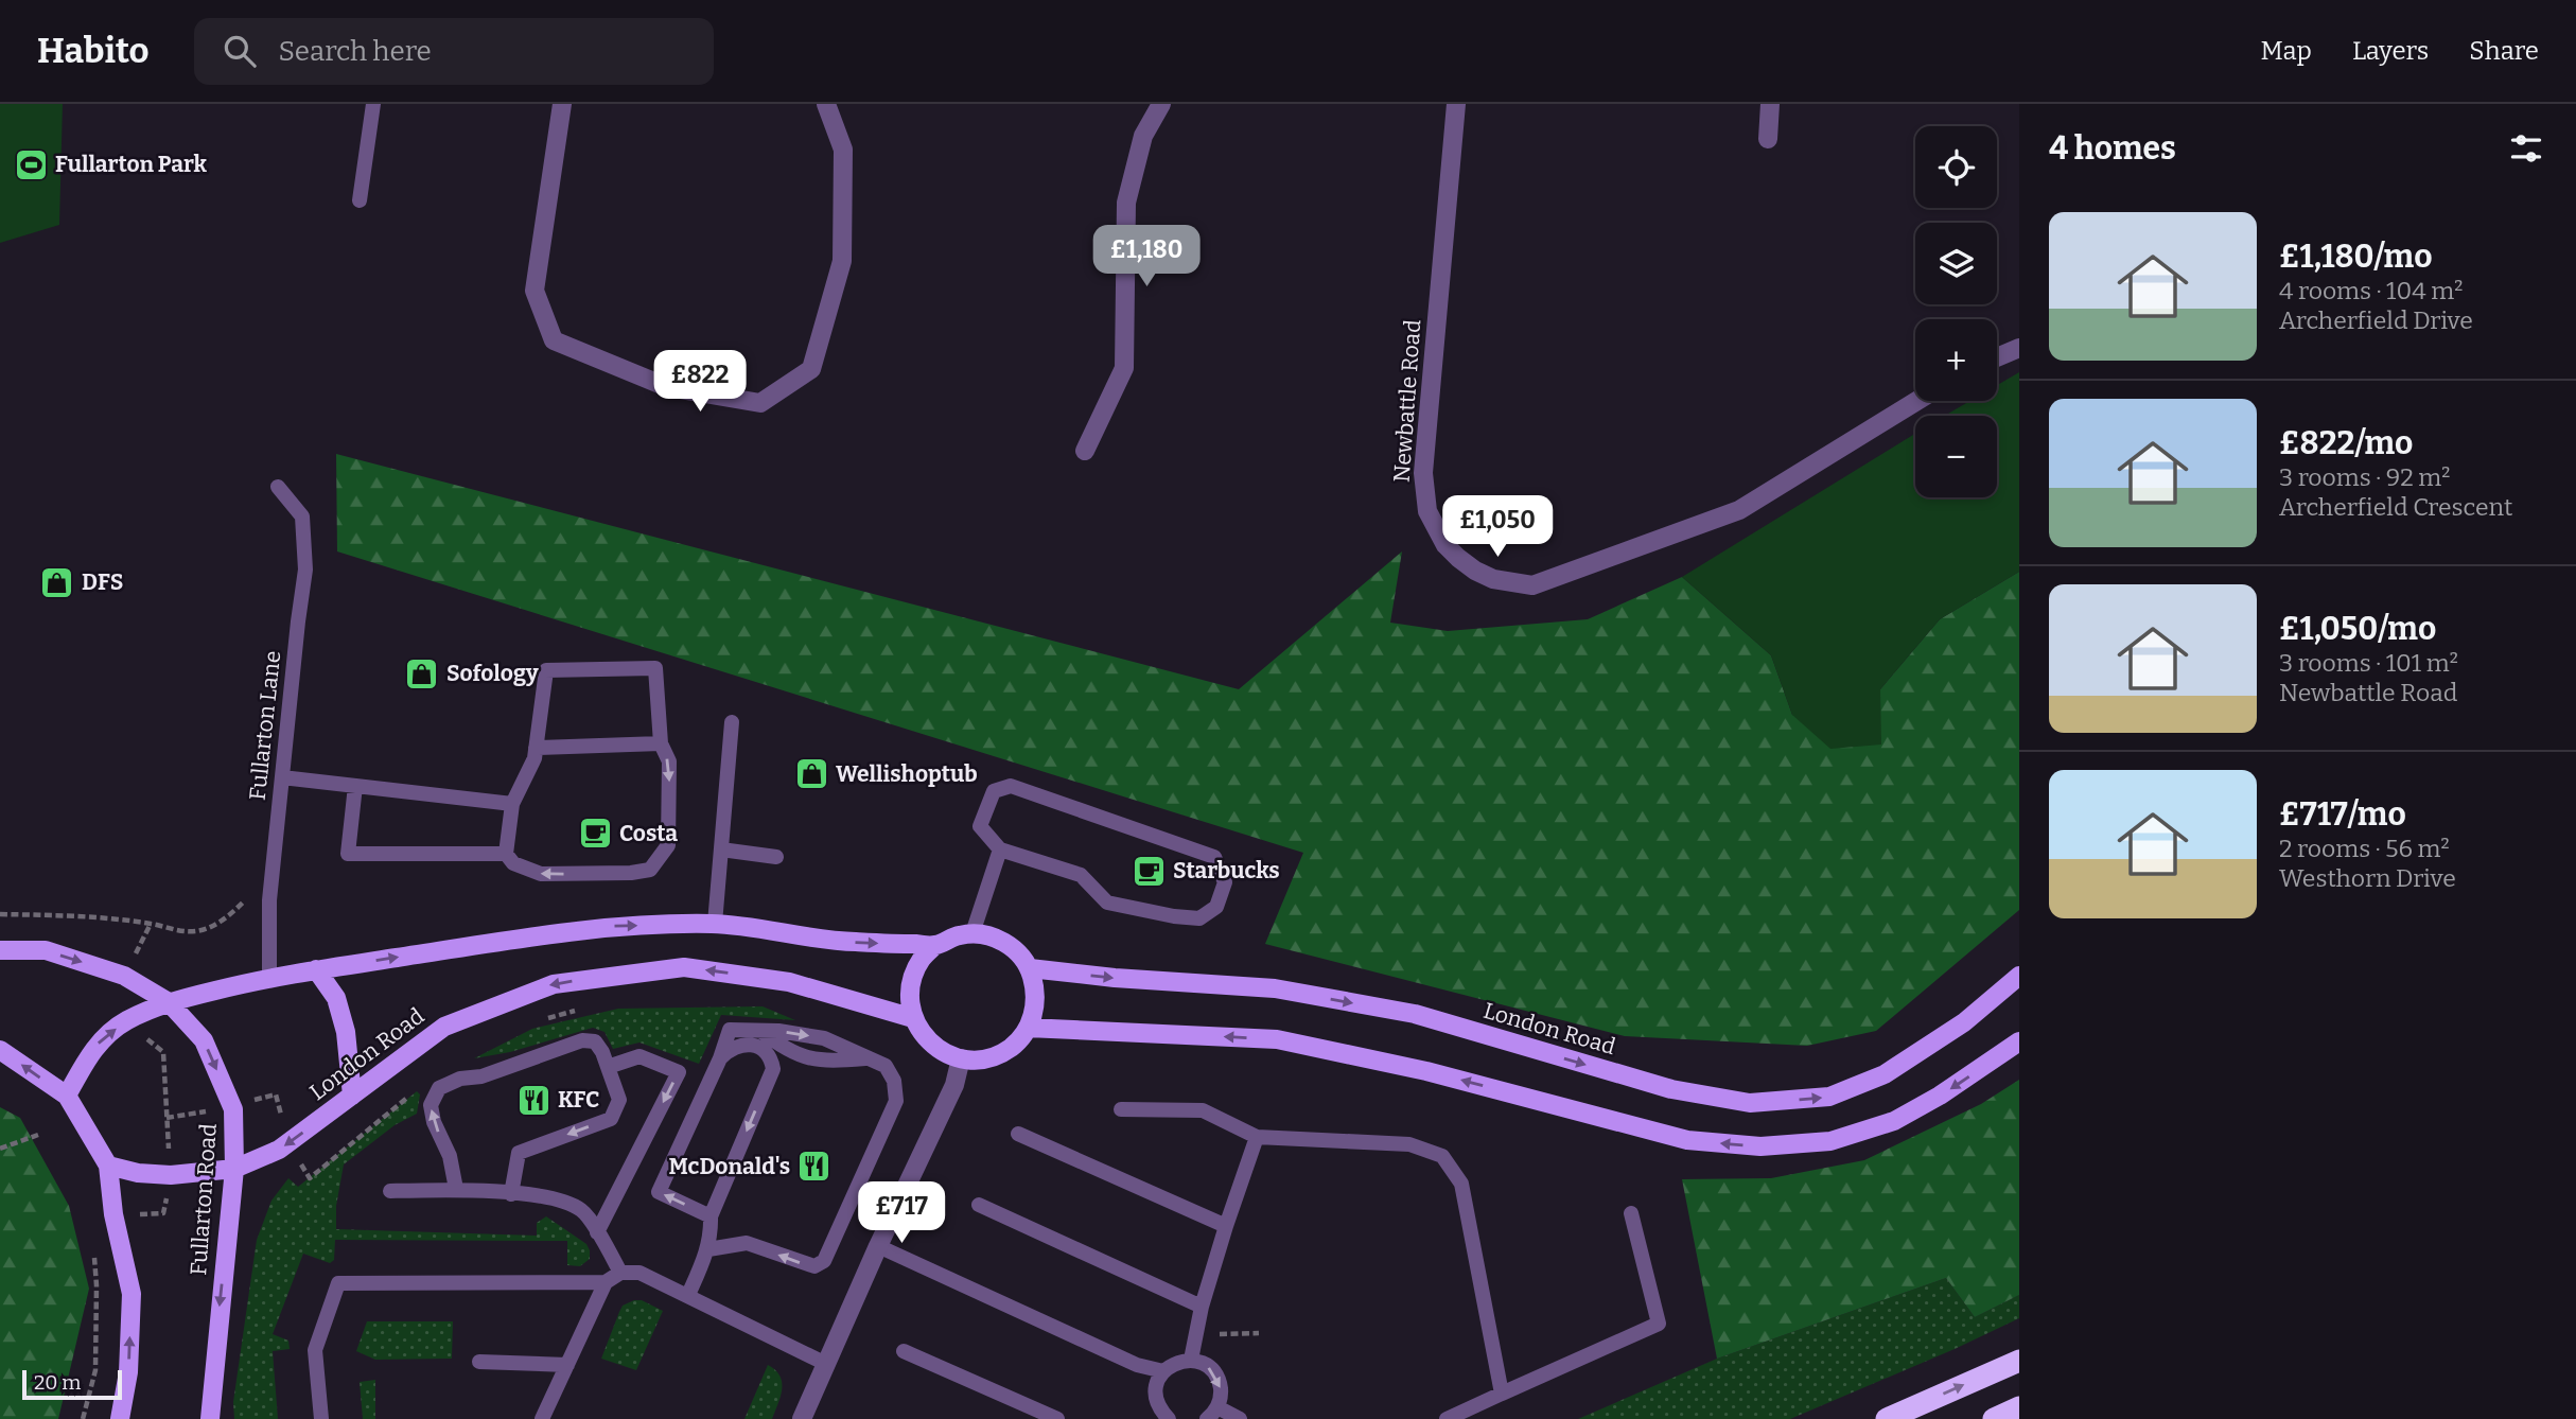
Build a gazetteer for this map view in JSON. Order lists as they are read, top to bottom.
{
  "streets": {
    "main road": ["London Road", "Fullarton Road"],
    "street": ["Newbattle Road"],
    "lane": ["Fullarton Lane"]
  },
  "crossings": [
    ["London Road", "Fullarton Road"]
  ],
  "places": {
    "sports": ["Fullarton Park"],
    "shop": ["DFS", "Sofology", "Wellishoptub"],
    "cafe": ["Costa", "Starbucks"],
    "restaurant": ["KFC", "McDonald's"]
  },
  "scale_bar": "20 m",
  "page": {
    "header": "Habito",
    "search": "Search here",
    "nav": ["Map", "Layers", "Share"],
    "heading": "4 homes",
    "map_buttons": ["+", "−"],
    "list": [
      {
        "name": "£1,180/mo",
        "note": "4 rooms · 104 m² · Archerfield Drive"
      },
      {
        "name": "£822/mo",
        "note": "3 rooms · 92 m² · Archerfield Crescent"
      },
      {
        "name": "£1,050/mo",
        "note": "3 rooms · 101 m² · Newbattle Road"
      },
      {
        "name": "£717/mo",
        "note": "2 rooms · 56 m² · Westhorn Drive"
      }
    ],
    "price": [
      "£1,180",
      "£822",
      "£1,050",
      "£717"
    ],
    "scale": "20 m"
  }
}
